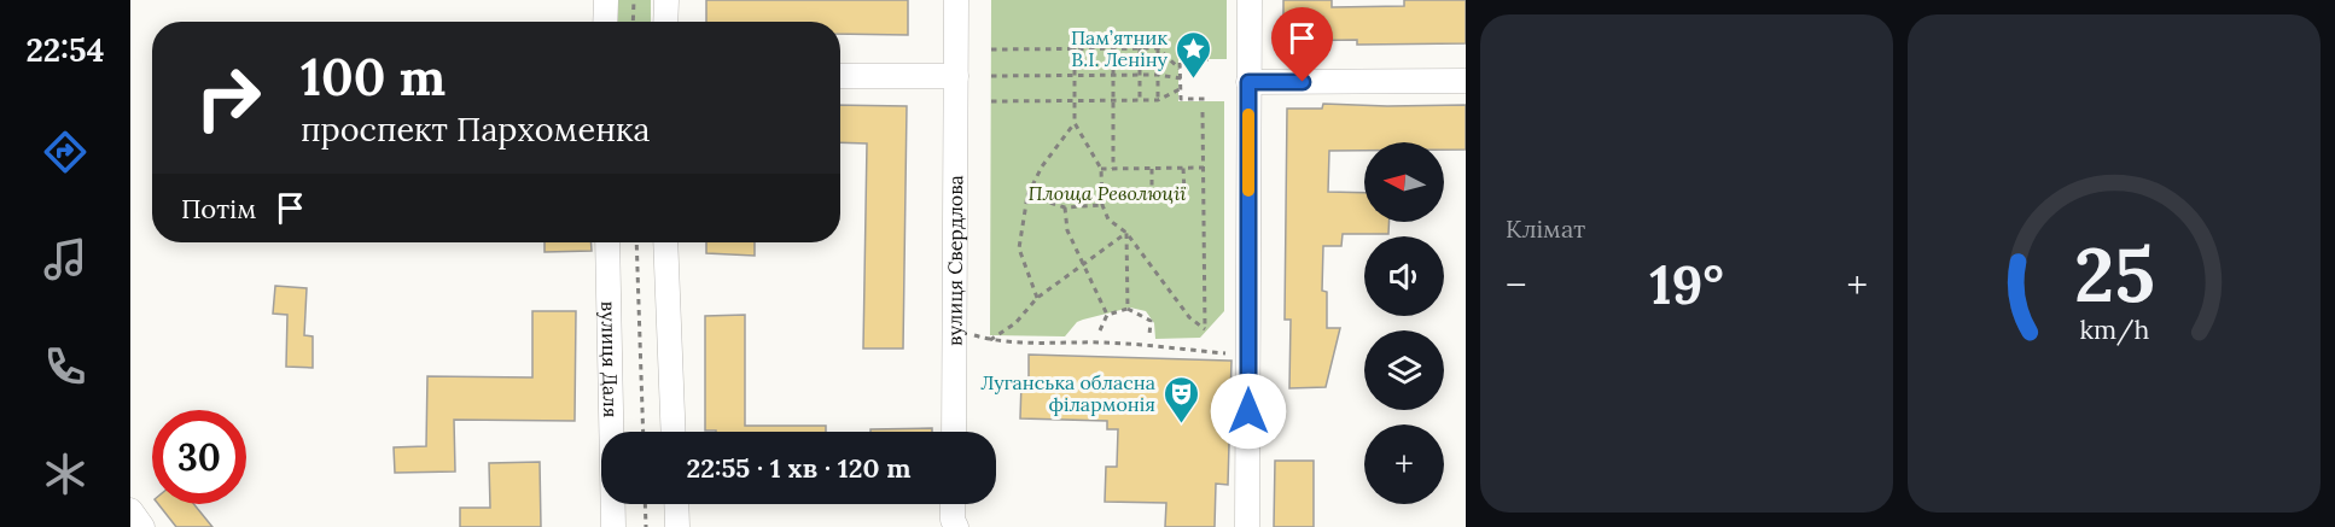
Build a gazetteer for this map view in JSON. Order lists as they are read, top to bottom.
{
  "streets": {
    "street": ["вулиця Свердлова", "вулиця Даля"]
  },
  "parks": ["Площа Революції"],
  "places": {
    "place": ["Пам’ятник В.І. Леніну"],
    "theatre": ["Луганська обласна філармонія"]
  },
  "north": "left",
  "page": {
    "tabs": "22:54",
    "tile": "Клімат",
    "turn": ["100 m", "проспект Пархоменка"],
    "map_buttons": "+",
    "then": "Потім",
    "heat": ["−", "19°", "+"],
    "limit": "30",
    "trip": "22:55 · 1 хв · 120 m",
    "gauge": ["25", "km/h"]
  }
}
